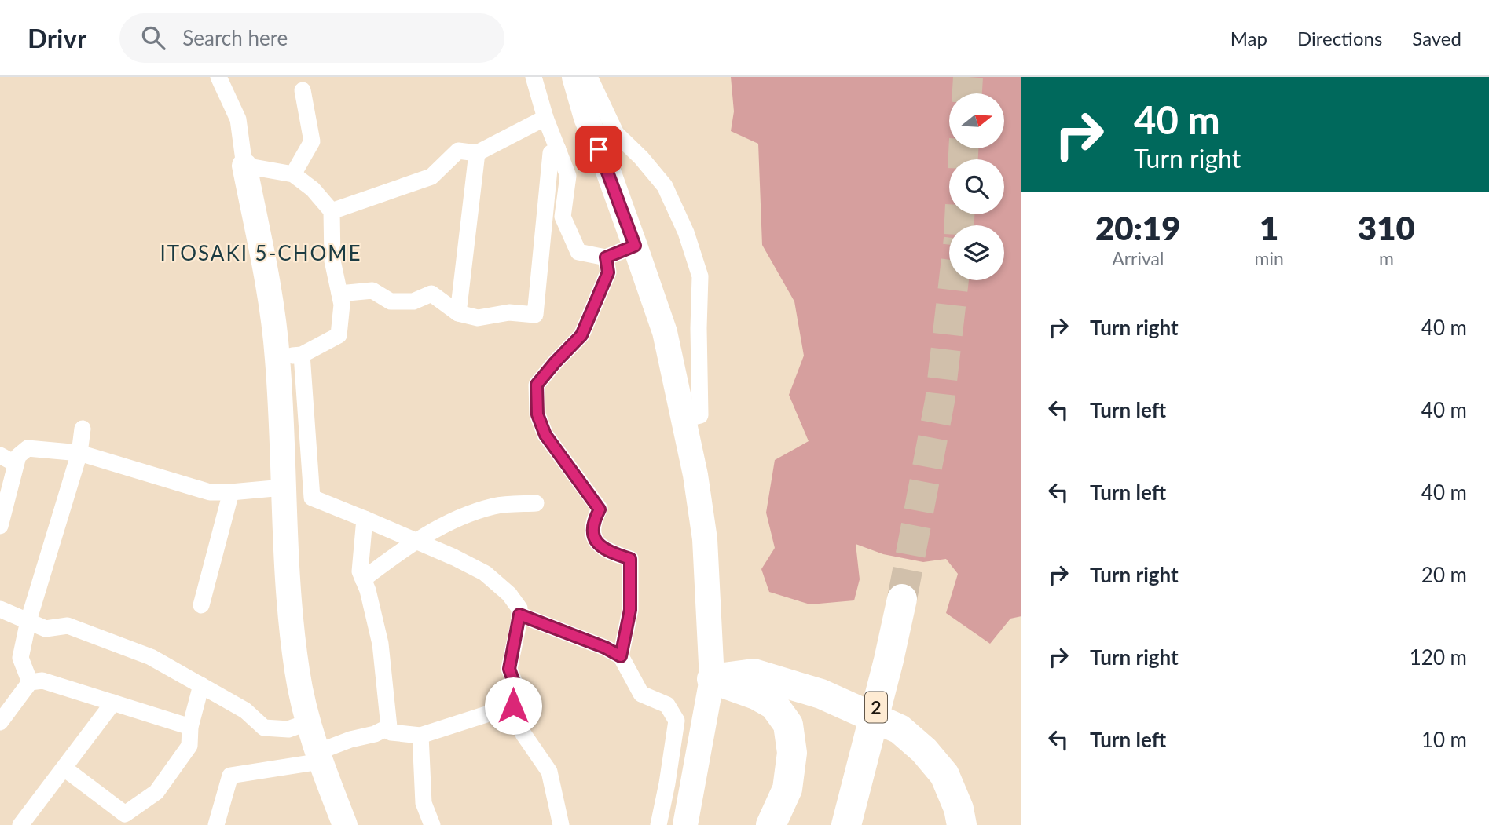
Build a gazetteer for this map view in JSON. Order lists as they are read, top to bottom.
{
  "streets": {
    "highway": ["2"]
  },
  "districts": ["ITOSAKI 5-CHOME"],
  "north": "right",
  "page": {
    "header": "Drivr",
    "search": "Search here",
    "nav": ["Map", "Directions", "Saved"],
    "turn": ["40 m", "Turn right"],
    "eta": [
      "20:19",
      "Arrival",
      "1",
      "min",
      "310",
      "m"
    ],
    "list": [
      {
        "name": "Turn right",
        "value": "40 m"
      },
      {
        "name": "Turn left",
        "value": "40 m"
      },
      {
        "name": "Turn left",
        "value": "40 m"
      },
      {
        "name": "Turn right",
        "value": "20 m"
      },
      {
        "name": "Turn right",
        "value": "120 m"
      },
      {
        "name": "Turn left",
        "value": "10 m"
      }
    ]
  }
}
